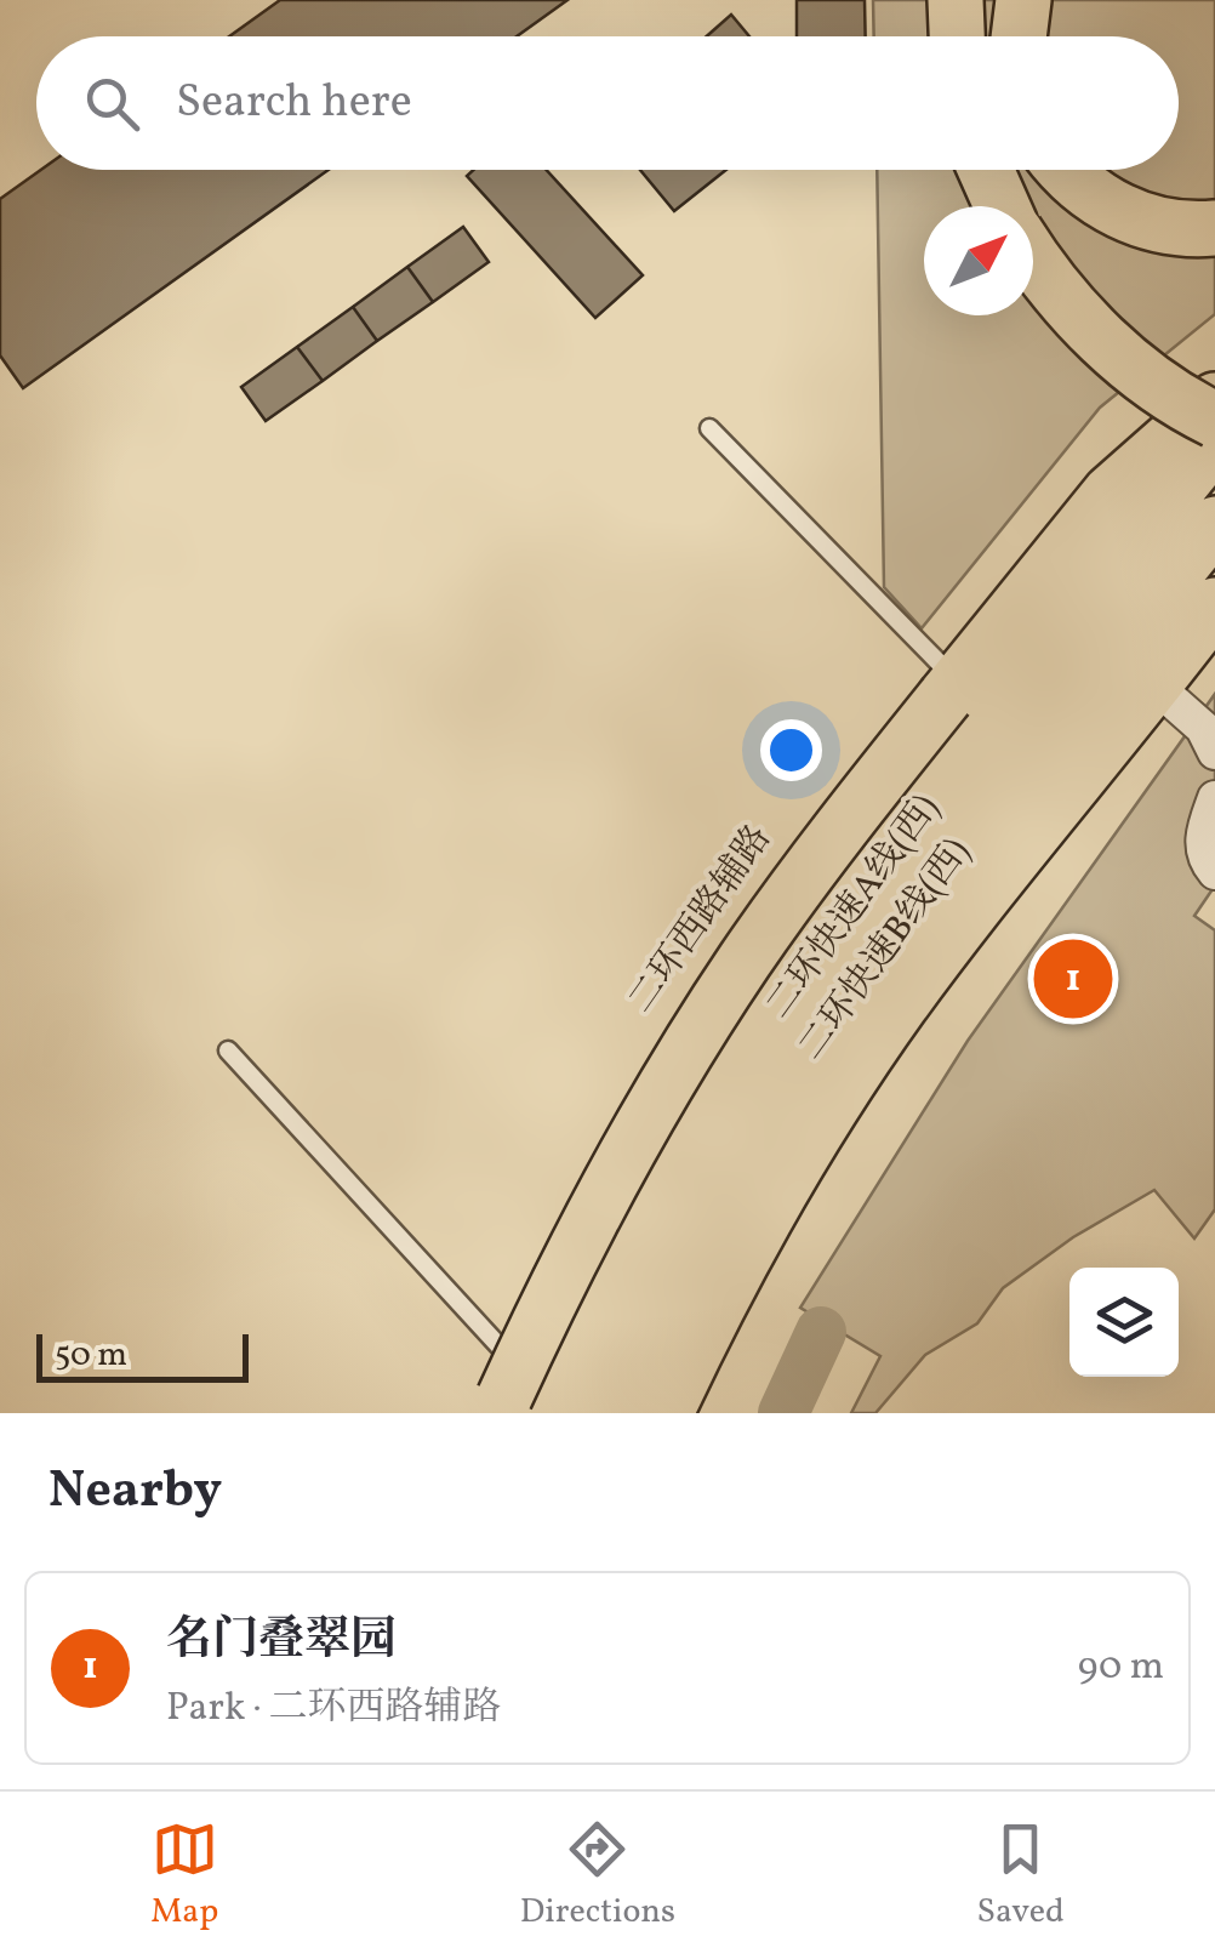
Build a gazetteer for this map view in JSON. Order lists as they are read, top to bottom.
{
  "streets": {
    "highway": ["二环快速A线(西)", "二环快速B线(西)"]
  },
  "scale_bar": "50 m",
  "north": "top right",
  "page": {
    "search": "Search here",
    "pins": "1",
    "scale": "50 m",
    "heading": "Nearby",
    "list": [
      {
        "mark": "1",
        "name": "名门叠翠园",
        "note": "Park · 二环西路辅路",
        "value": "90 m"
      }
    ],
    "nav": ["Map", "Directions", "Saved"]
  }
}
